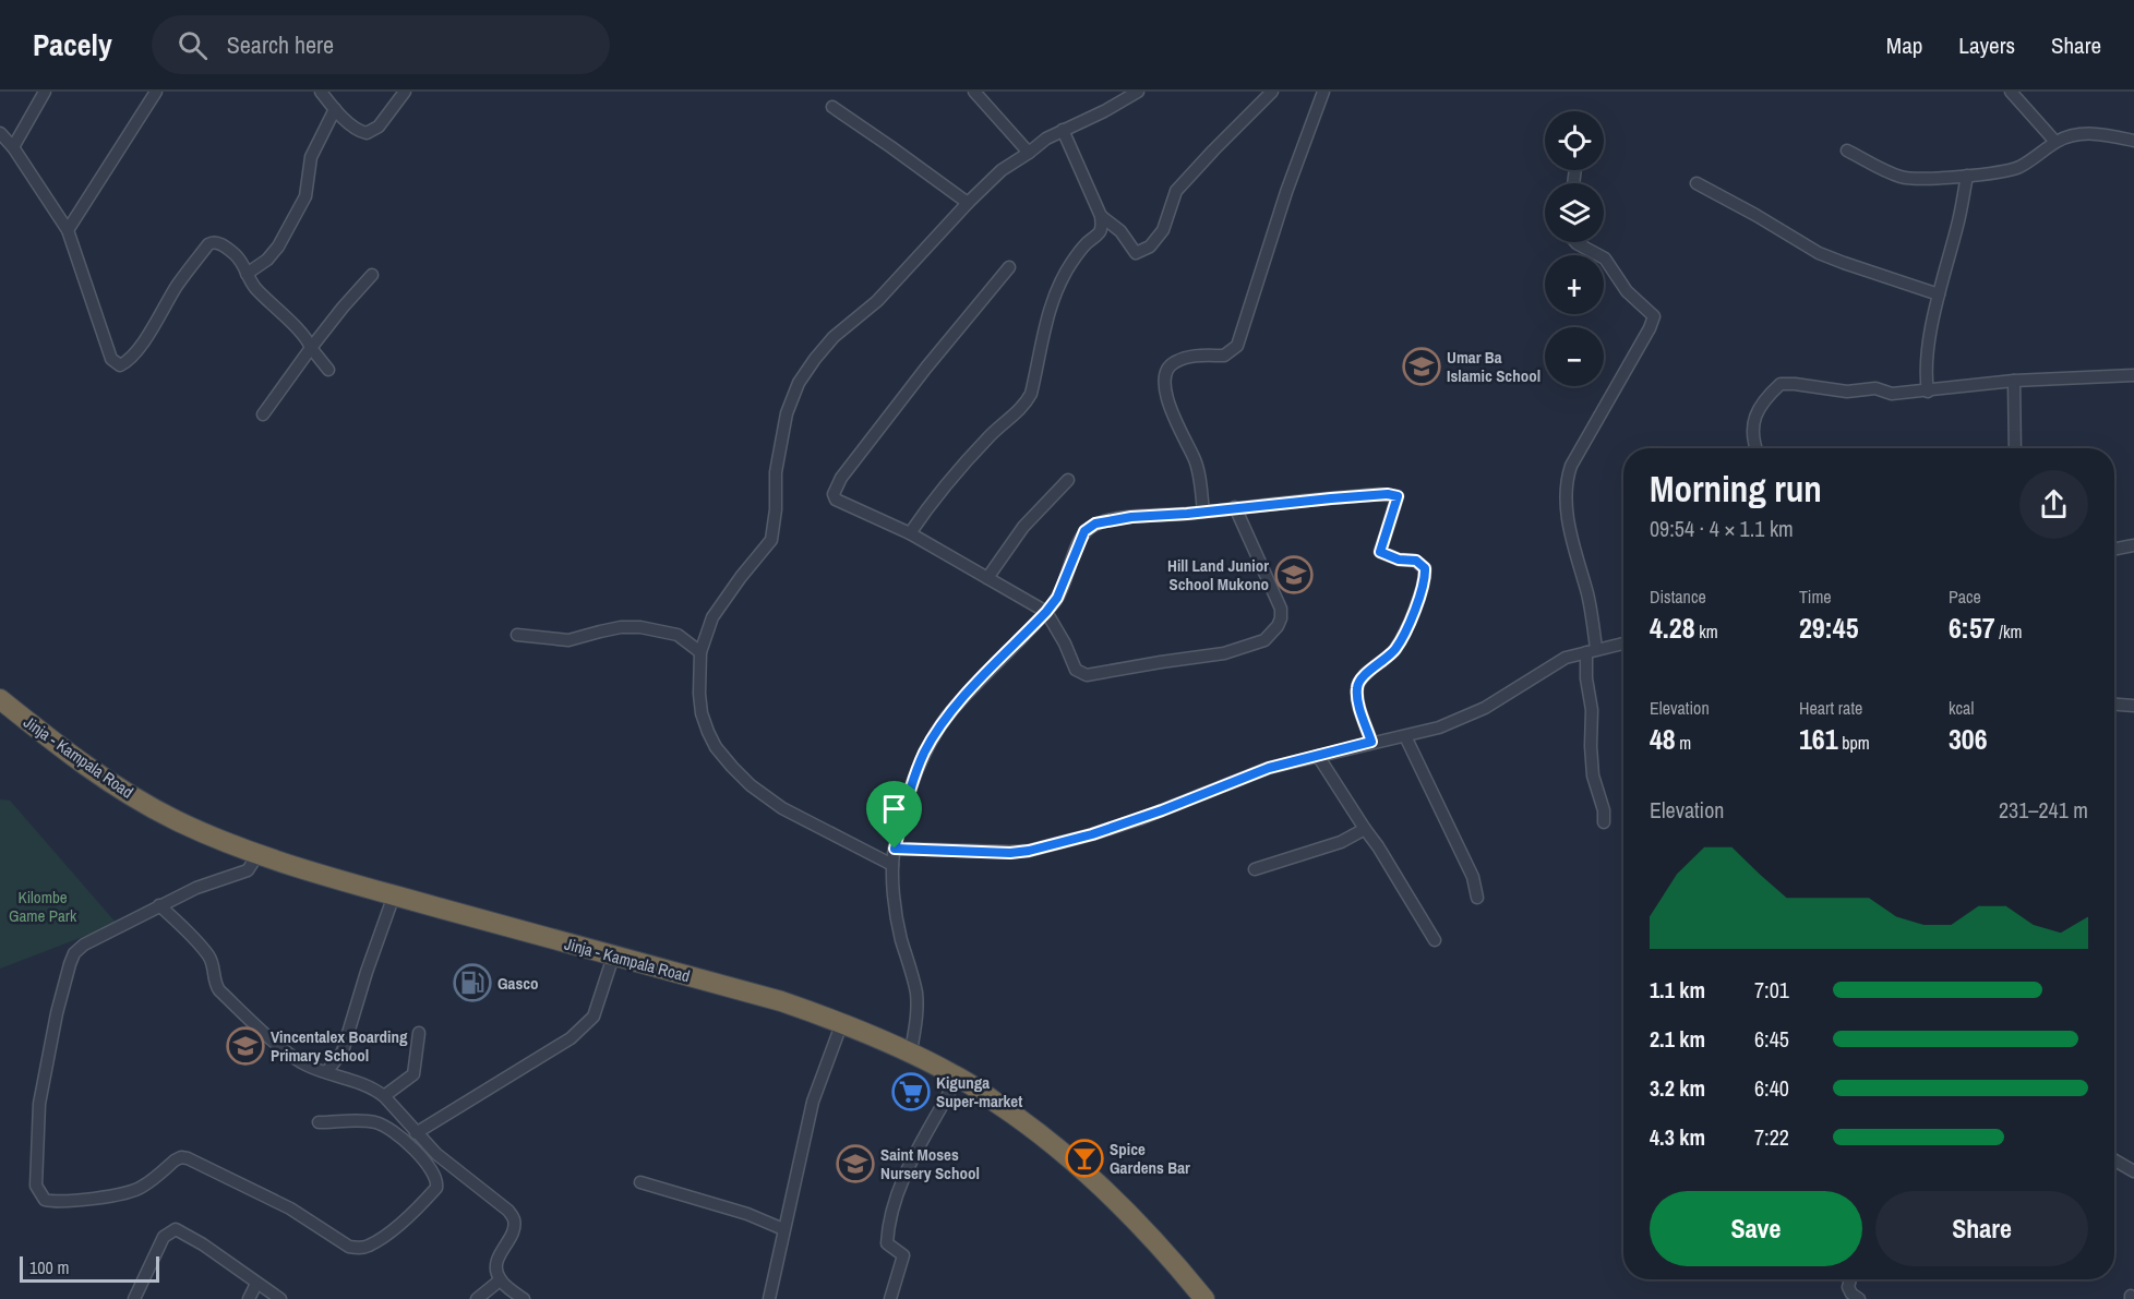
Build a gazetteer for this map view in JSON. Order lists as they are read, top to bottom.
{
  "streets": {
    "highway": ["Jinja - Kampala Road"]
  },
  "parks": ["Kilombe Game Park"],
  "places": {
    "school or university": [
      "Umar Ba Islamic School",
      "Hill Land Junior School Mukono",
      "Vincentalex Boarding Primary School",
      "Saint Moses Nursery School"
    ],
    "fuel station": ["Gasco"],
    "supermarket": ["Kigunga Super-market"],
    "bar": ["Spice Gardens Bar"]
  },
  "scale_bar": "100 m",
  "page": {
    "header": "Pacely",
    "search": "Search here",
    "nav": ["Map", "Layers", "Share"],
    "map_buttons": ["+", "−"],
    "heading": ["Morning run", "09:54 · 4 × 1.1 km"],
    "stats": [
      ["Distance", "4.28 km"],
      ["Time", "29:45"],
      ["Pace", "6:57 /km"],
      ["Elevation", "48 m"],
      ["Heart rate", "161 bpm"],
      ["kcal", "306"]
    ],
    "chart": ["Elevation", "231–241 m"],
    "list": [
      {
        "name": "1.1 km",
        "note": "7:01"
      },
      {
        "name": "2.1 km",
        "note": "6:45"
      },
      {
        "name": "3.2 km",
        "note": "6:40"
      },
      {
        "name": "4.3 km",
        "note": "7:22"
      }
    ],
    "buttons": ["Save", "Share"],
    "scale": "100 m"
  }
}
